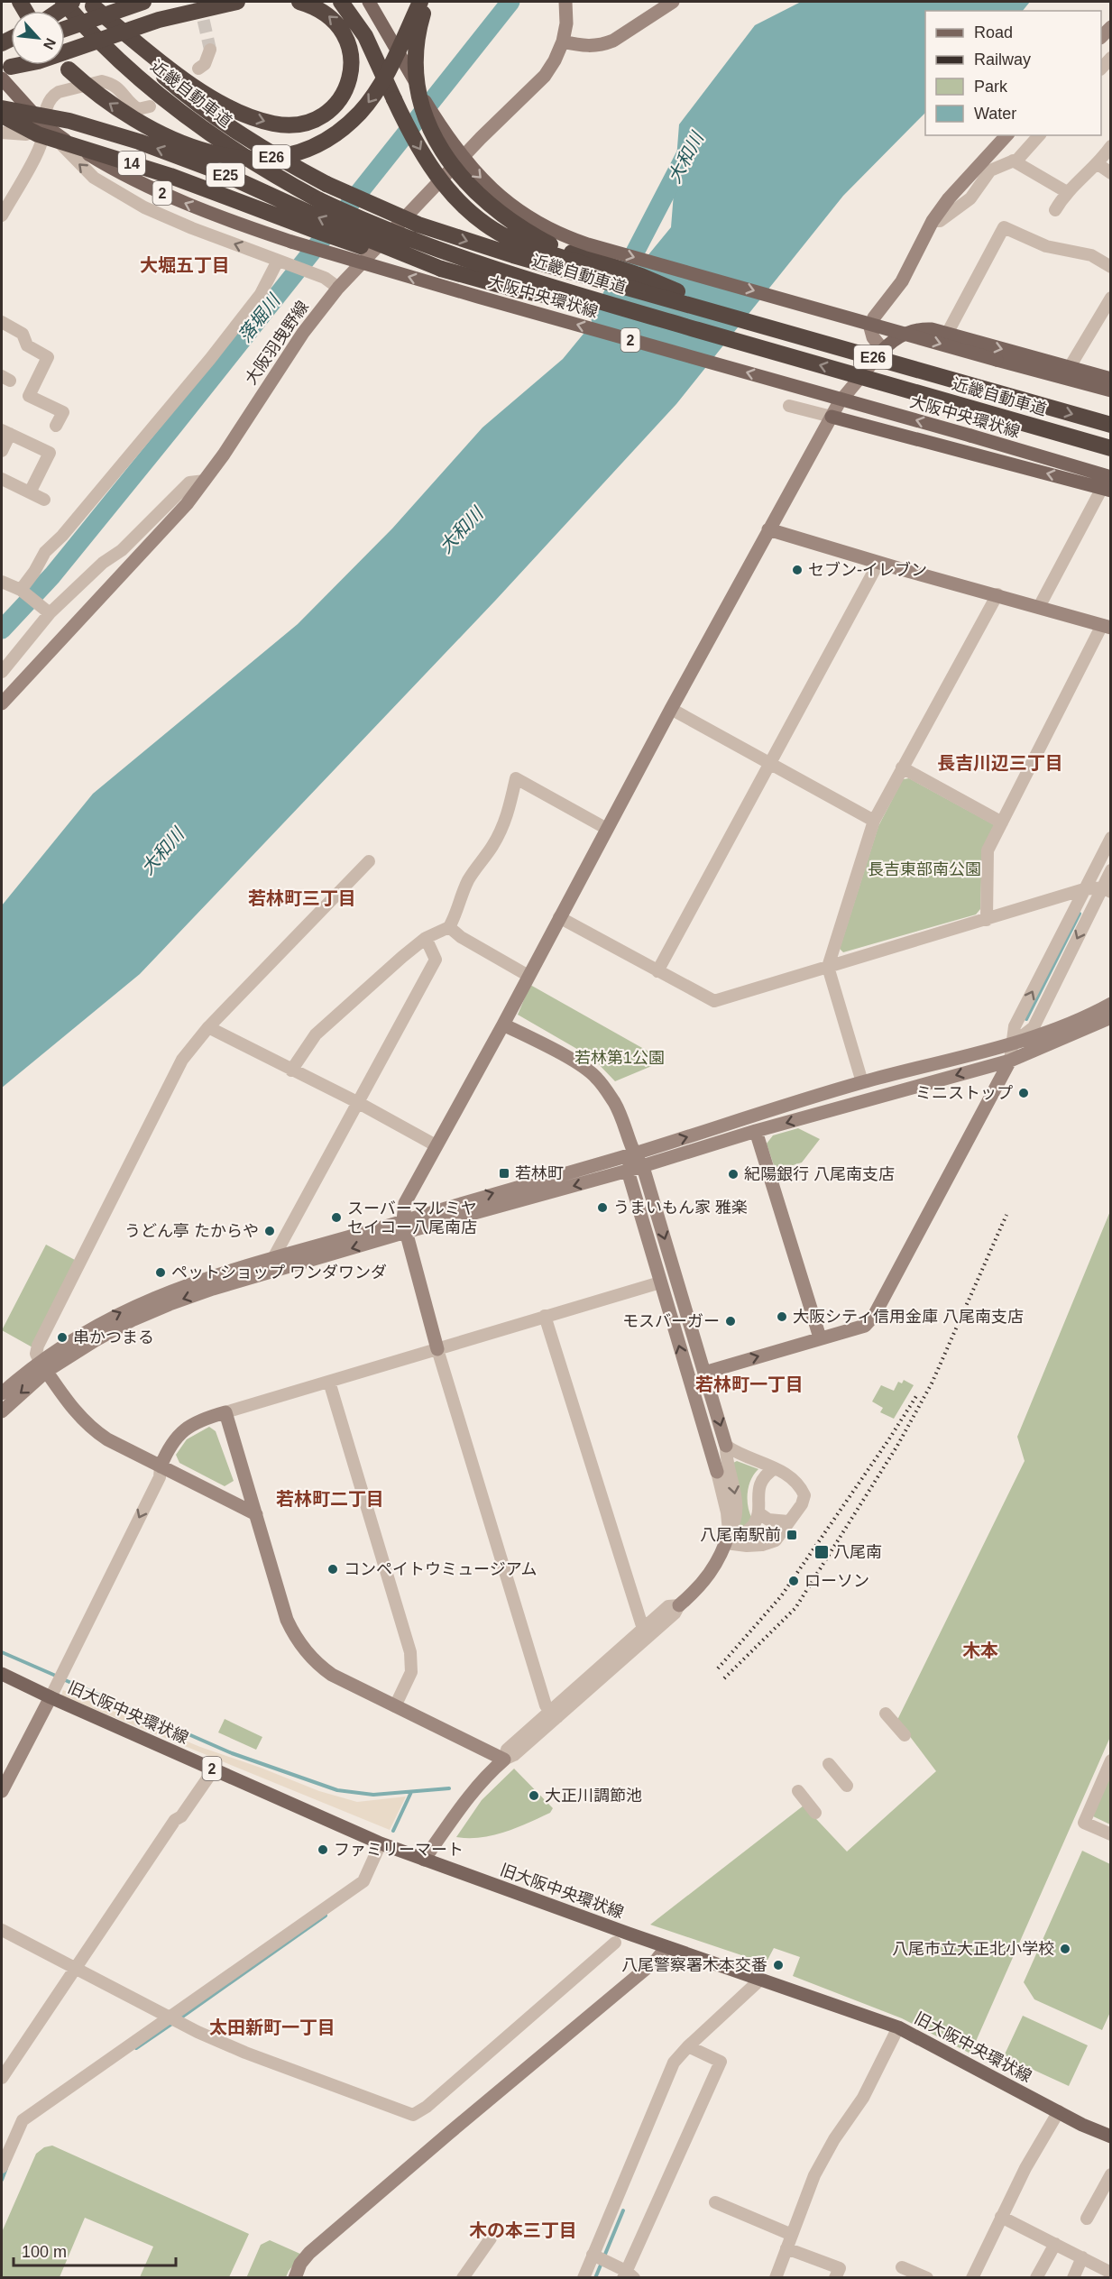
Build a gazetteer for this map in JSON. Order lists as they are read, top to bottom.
{
  "streets": {
    "highway": [
      "近畿自動車道",
      "E26",
      "14",
      "E25"
    ],
    "main road": ["2", "大阪中央環状線", "旧大阪中央環状線"],
    "street": ["大阪羽曳野線"]
  },
  "crossings": [
    ["近畿自動車道", "E26"],
    ["近畿自動車道", "E25"],
    ["14", "E25"]
  ],
  "districts": [
    "大堀五丁目",
    "長吉川辺三丁目",
    "若林町三丁目",
    "若林町一丁目",
    "若林町二丁目",
    "木本",
    "太田新町一丁目",
    "木の本三丁目"
  ],
  "water": ["大和川", "落堀川"],
  "parks": ["長吉東部南公園", "若林第1公園"],
  "places": {
    "other": [
      "セブン-イレブン",
      "ミニストップ",
      "紀陽銀行 八尾南支店",
      "うまいもん家 雅楽",
      "スーバーマルミヤ セイコー八尾南店",
      "うどん亭 たからや",
      "ペットショップ ワンダワンダ",
      "大阪シティ信用金庫 八尾南支店",
      "モスバーガー",
      "串かつまる",
      "コンペイトウミュージアム",
      "ローソン",
      "大正川調節池",
      "ファミリーマート",
      "八尾市立大正北小学校",
      "八尾警察署木本交番"
    ],
    "transit": ["若林町", "八尾南駅前", "八尾南"]
  },
  "legend": [
    "Road",
    "Railway",
    "Park",
    "Water"
  ],
  "scale_bar": "100 m",
  "north": "bottom right"
}
